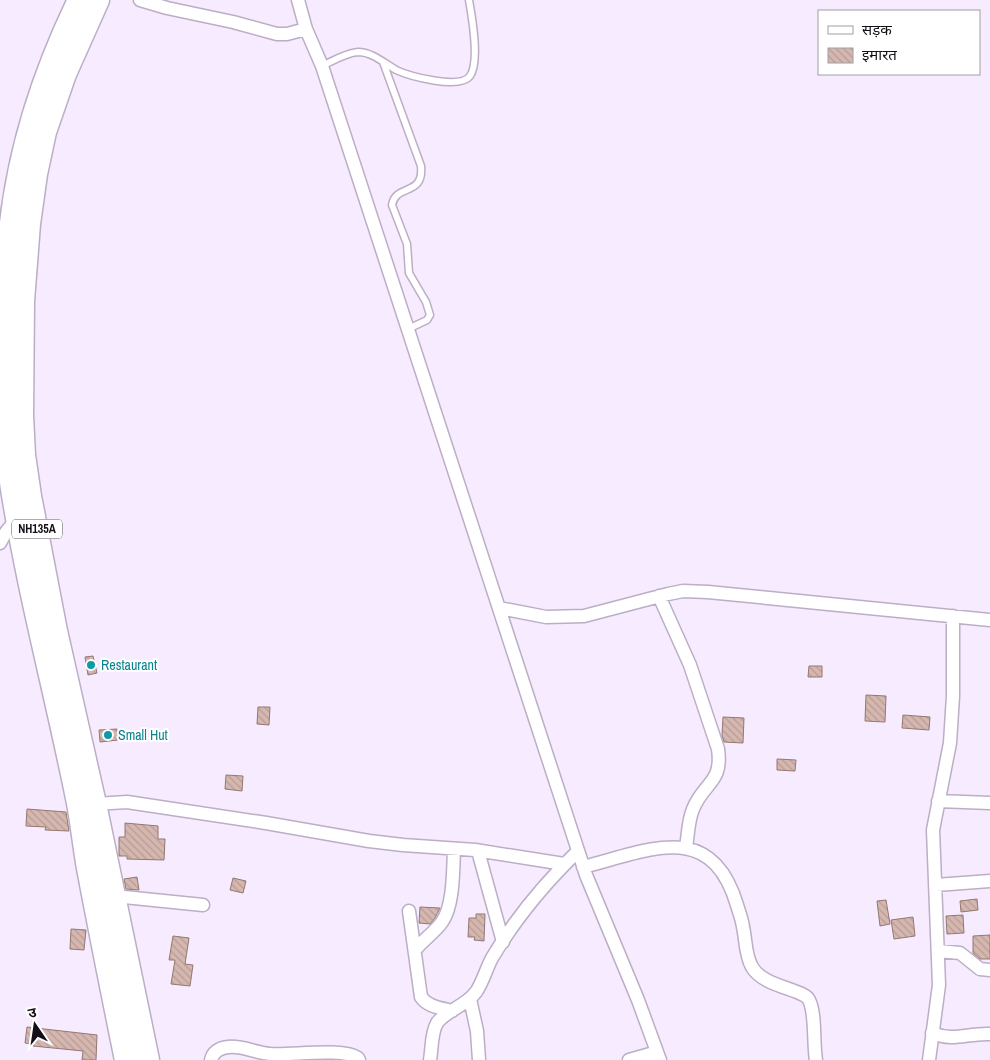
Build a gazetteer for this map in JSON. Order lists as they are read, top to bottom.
{
  "streets": {
    "highway": ["NH135A"]
  },
  "places": ["Restaurant", "Small Hut"],
  "legend": ["सड़क", "इमारत"],
  "north": "top"
}
